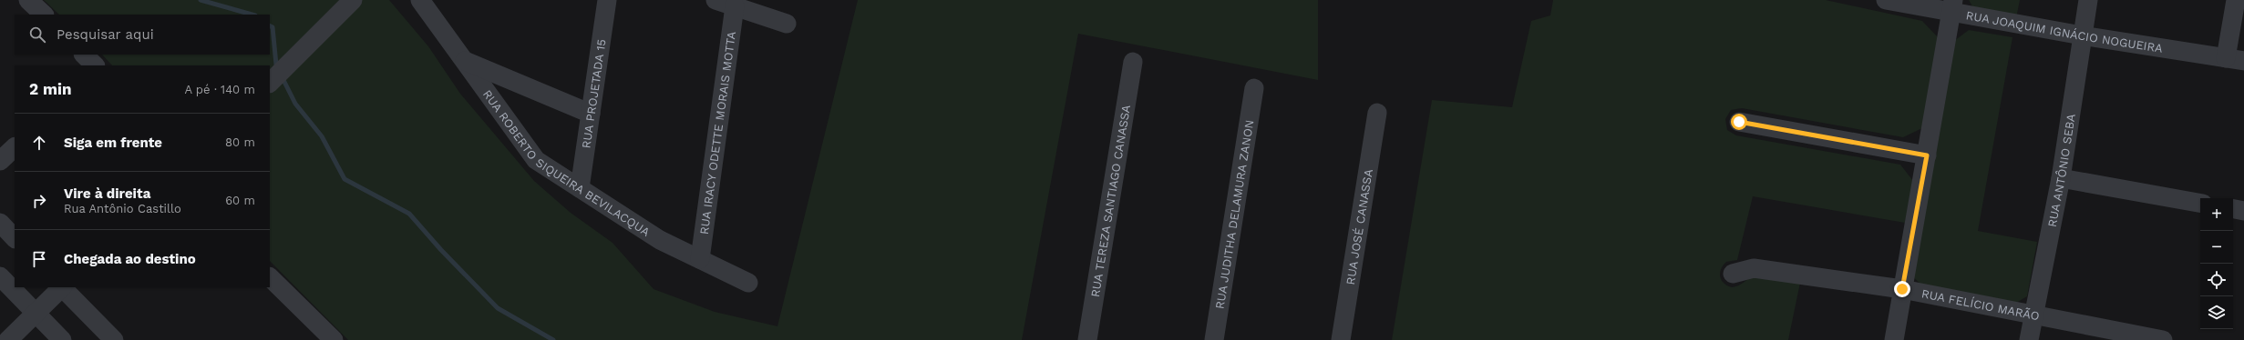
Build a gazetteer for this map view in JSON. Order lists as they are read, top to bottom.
{
  "streets": {
    "street": [
      "RUA JOAQUIM IGNÁCIO NOGUEIRA",
      "RUA PROJETADA 15",
      "RUA IRACY ODETTE MORAIS MOTTA",
      "RUA ROBERTO SIQUEIRA BEVILACQUA",
      "RUA ANTÔNIO SEBA",
      "RUA TEREZA SANTIAGO CANASSA",
      "RUA JUDITHA DELAMURA ZANON",
      "RUA JOSÉ CANASSA",
      "RUA FELÍCIO MARÃO"
    ]
  },
  "crossings": [
    ["RUA JOAQUIM IGNÁCIO NOGUEIRA", "RUA ANTÔNIO SEBA"],
    ["RUA PROJETADA 15", "RUA ROBERTO SIQUEIRA BEVILACQUA"],
    ["RUA IRACY ODETTE MORAIS MOTTA", "RUA ROBERTO SIQUEIRA BEVILACQUA"],
    ["RUA ANTÔNIO SEBA", "RUA FELÍCIO MARÃO"]
  ],
  "page": {
    "search": "Pesquisar aqui",
    "heading": ["2 min", "A pé · 140 m"],
    "list": [
      ["Siga em frente", "80 m"],
      ["Vire à direita", "Rua Antônio Castillo", "60 m"],
      "Chegada ao destino"
    ],
    "map_buttons": ["+", "−"]
  }
}
